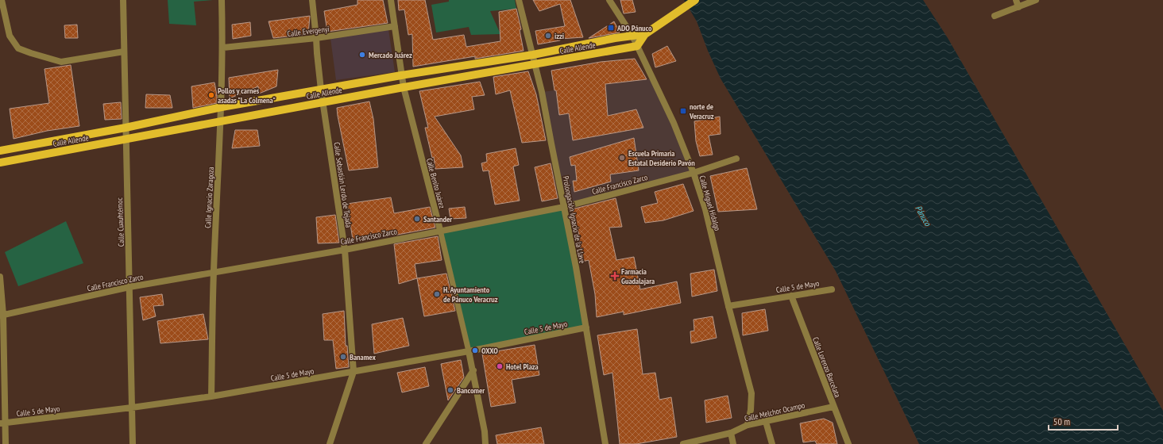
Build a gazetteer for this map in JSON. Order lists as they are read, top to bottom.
{
  "streets": {
    "main road": ["Calle Allende"],
    "street": [
      "Calle Evergenyi",
      "Calle Benito Juárez",
      "Calle Francisco Zarco",
      "Calle Sebastián Lerdo de Tejada",
      "Calle Ignacio Zaragoza",
      "Calle Miguel Hidalgo",
      "Prolongación Ignacio de la Llave",
      "Calle Cuauhtémoc",
      "Calle 5 de Mayo",
      "Calle Lorenzo Barcelata",
      "Calle Melchor Ocampo"
    ]
  },
  "crossings": [
    ["Calle Evergenyi", "Calle Benito Juárez"],
    ["Calle Evergenyi", "Calle Sebastián Lerdo de Tejada"],
    ["Calle Evergenyi", "Calle Ignacio Zaragoza"],
    ["Calle Allende", "Calle Benito Juárez"],
    ["Calle Allende", "Calle Sebastián Lerdo de Tejada"],
    ["Calle Allende", "Calle Ignacio Zaragoza"],
    ["Calle Allende", "Calle Miguel Hidalgo"],
    ["Calle Allende", "Prolongación Ignacio de la Llave"],
    ["Calle Allende", "Calle Cuauhtémoc"],
    ["Calle Benito Juárez", "Calle Francisco Zarco"],
    ["Calle Benito Juárez", "Calle 5 de Mayo"],
    ["Calle Francisco Zarco", "Calle Sebastián Lerdo de Tejada"],
    ["Calle Francisco Zarco", "Calle Ignacio Zaragoza"],
    ["Calle Francisco Zarco", "Calle Miguel Hidalgo"],
    ["Calle Francisco Zarco", "Prolongación Ignacio de la Llave"],
    ["Calle Francisco Zarco", "Calle Cuauhtémoc"],
    ["Calle Sebastián Lerdo de Tejada", "Calle 5 de Mayo"],
    ["Calle Ignacio Zaragoza", "Calle 5 de Mayo"],
    ["Calle Miguel Hidalgo", "Calle 5 de Mayo"],
    ["Calle Miguel Hidalgo", "Calle Melchor Ocampo"],
    ["Prolongación Ignacio de la Llave", "Calle 5 de Mayo"],
    ["Calle Cuauhtémoc", "Calle 5 de Mayo"],
    ["Calle 5 de Mayo", "Calle Lorenzo Barcelata"],
    ["Calle Lorenzo Barcelata", "Calle Melchor Ocampo"]
  ],
  "water": ["Pánuco"],
  "places": {
    "transit": ["ADO Pánuco", "norte de Veracruz"],
    "other": [
      "izzi",
      "Mercado Juárez",
      "Pollos y carnes asadas \"La Colmena\"",
      "Escuela Primaria Estatal Desiderio Pavón",
      "Santander",
      "H. Ayuntamiento de Pánuco Veracruz",
      "OXXO",
      "Banamex",
      "Hotel Plaza",
      "Bancomer"
    ],
    "health": ["Farmacia Guadalajara"]
  },
  "scale_bar": "50 m"
}
